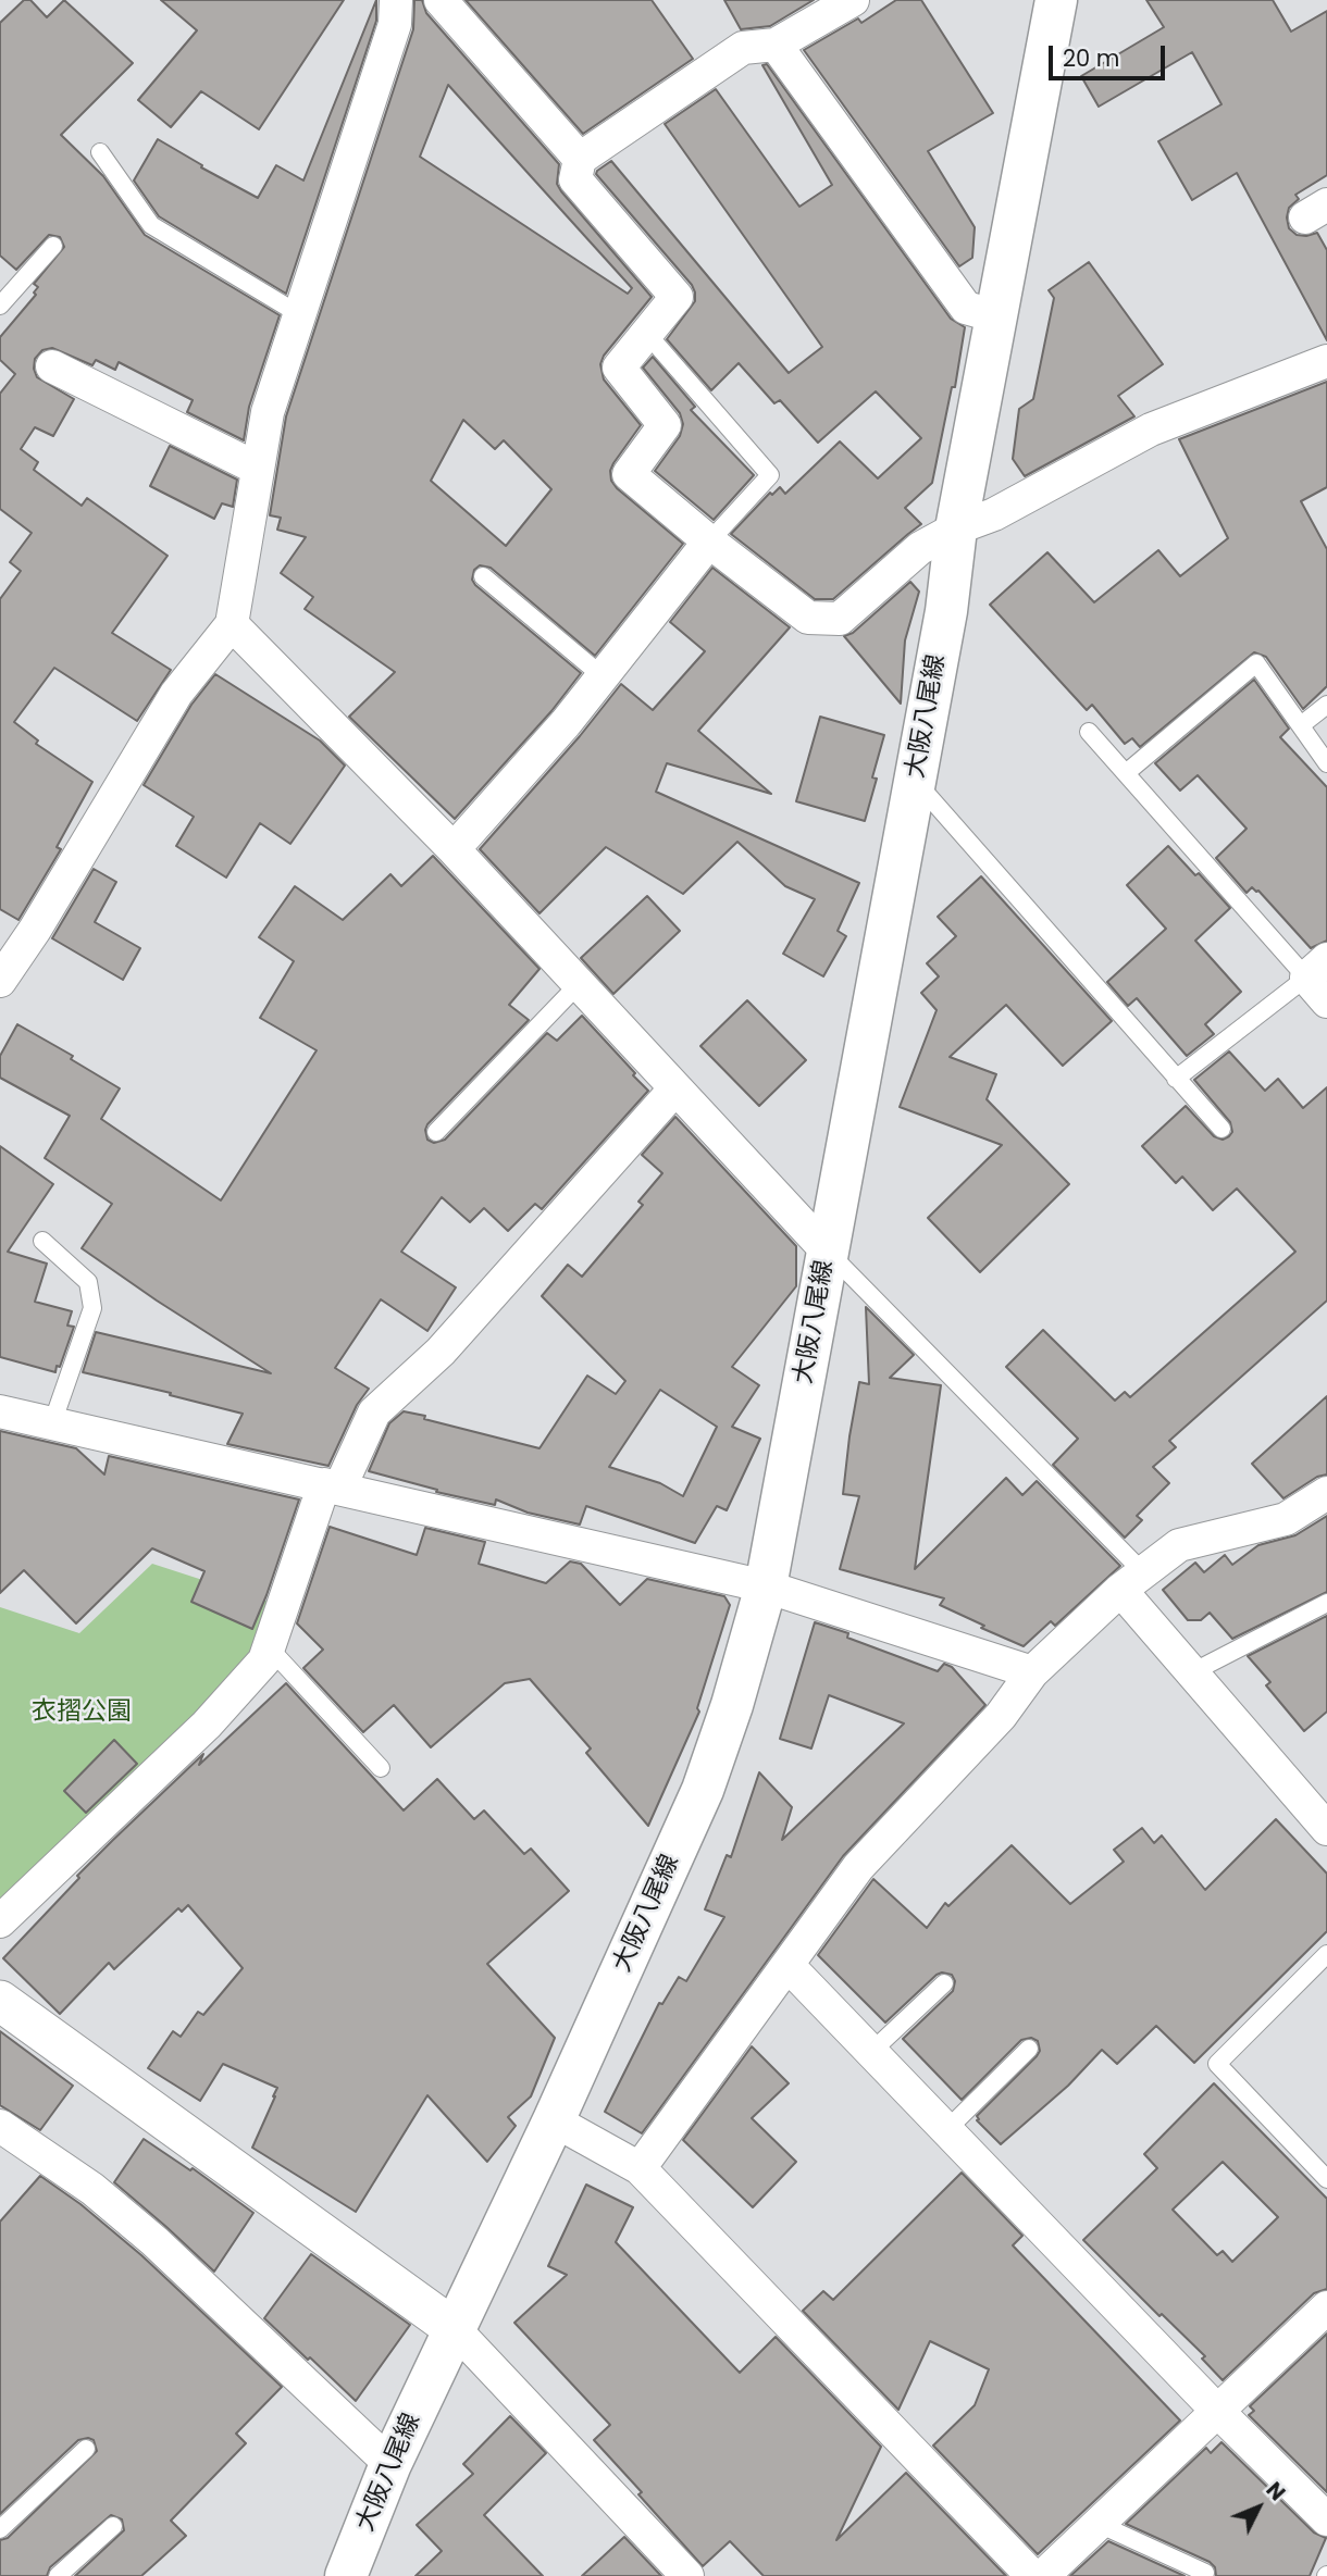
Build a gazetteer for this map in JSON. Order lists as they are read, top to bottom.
{
  "streets": {
    "main road": ["大阪八尾線"]
  },
  "parks": ["衣摺公園"],
  "scale_bar": "20 m",
  "north": "top right"
}
